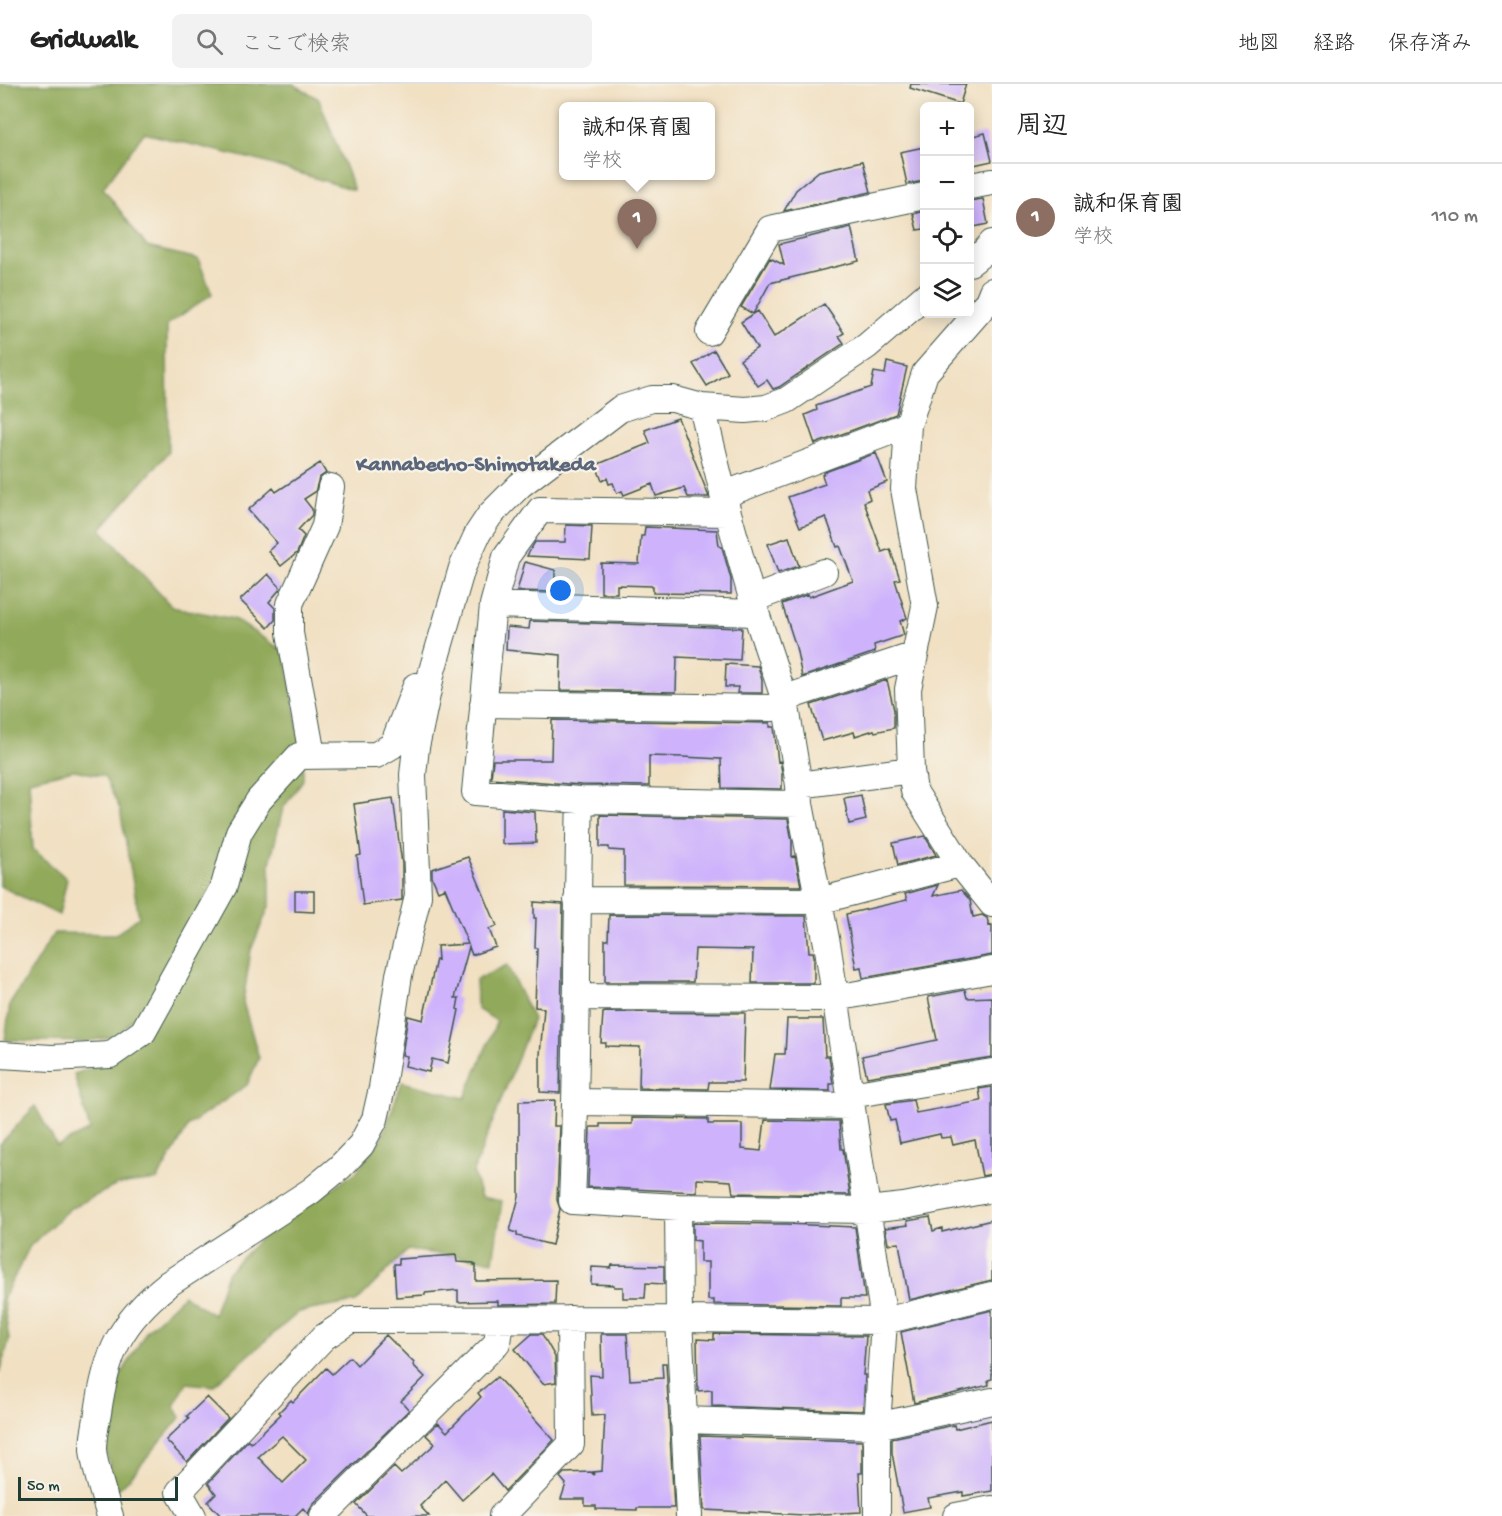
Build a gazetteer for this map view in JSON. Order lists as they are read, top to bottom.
{
  "districts": ["Kannabecho-Shimotakeda"],
  "scale_bar": "50 m",
  "page": {
    "header": "Gridwalk",
    "search": "ここで検索",
    "nav": ["地図", "経路", "保存済み"],
    "heading": "周辺",
    "map_buttons": ["+", "−"],
    "popup": ["誠和保育園", "学校"],
    "list": [
      {
        "mark": "1",
        "name": "誠和保育園",
        "note": "学校",
        "value": "110 m"
      }
    ],
    "pins": "1",
    "scale": "50 m"
  }
}
